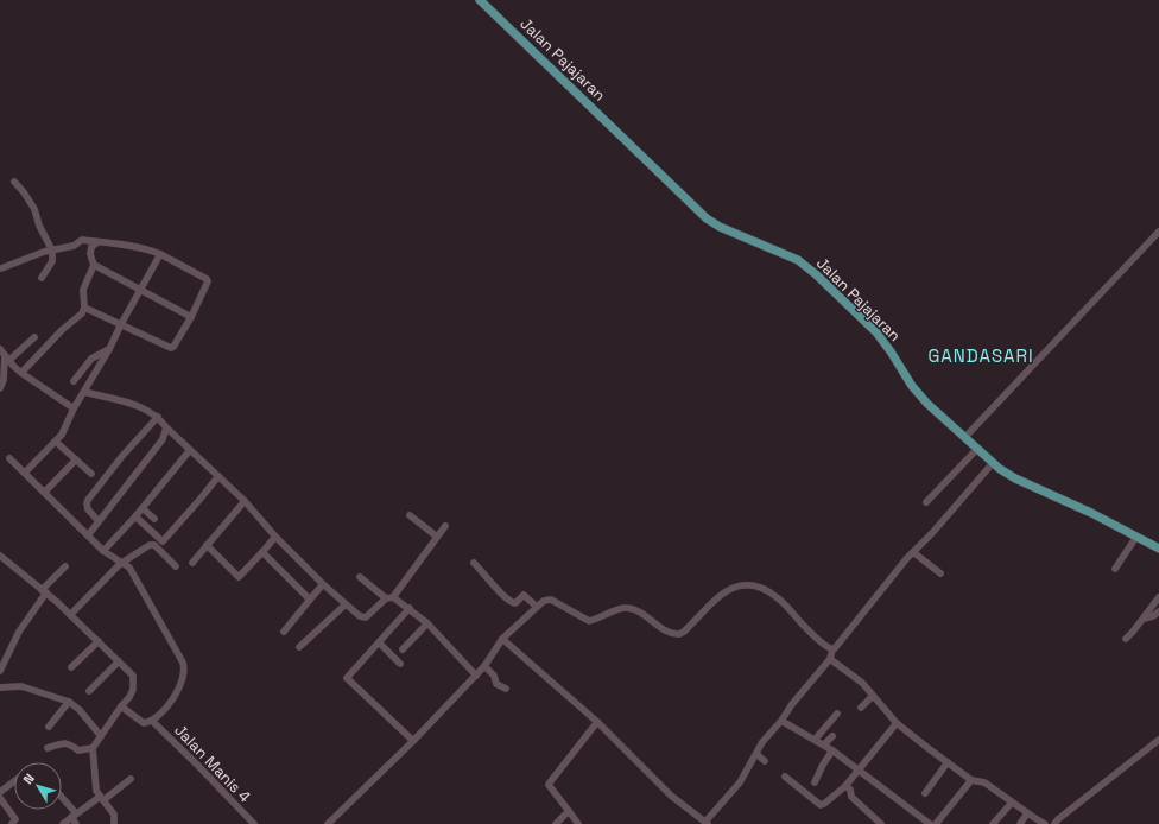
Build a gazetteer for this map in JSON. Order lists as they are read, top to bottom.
{
  "streets": {
    "main road": ["Jalan Pajajaran"],
    "street": ["Jalan Manis 4"]
  },
  "districts": ["GANDASARI"],
  "north": "top left"
}
